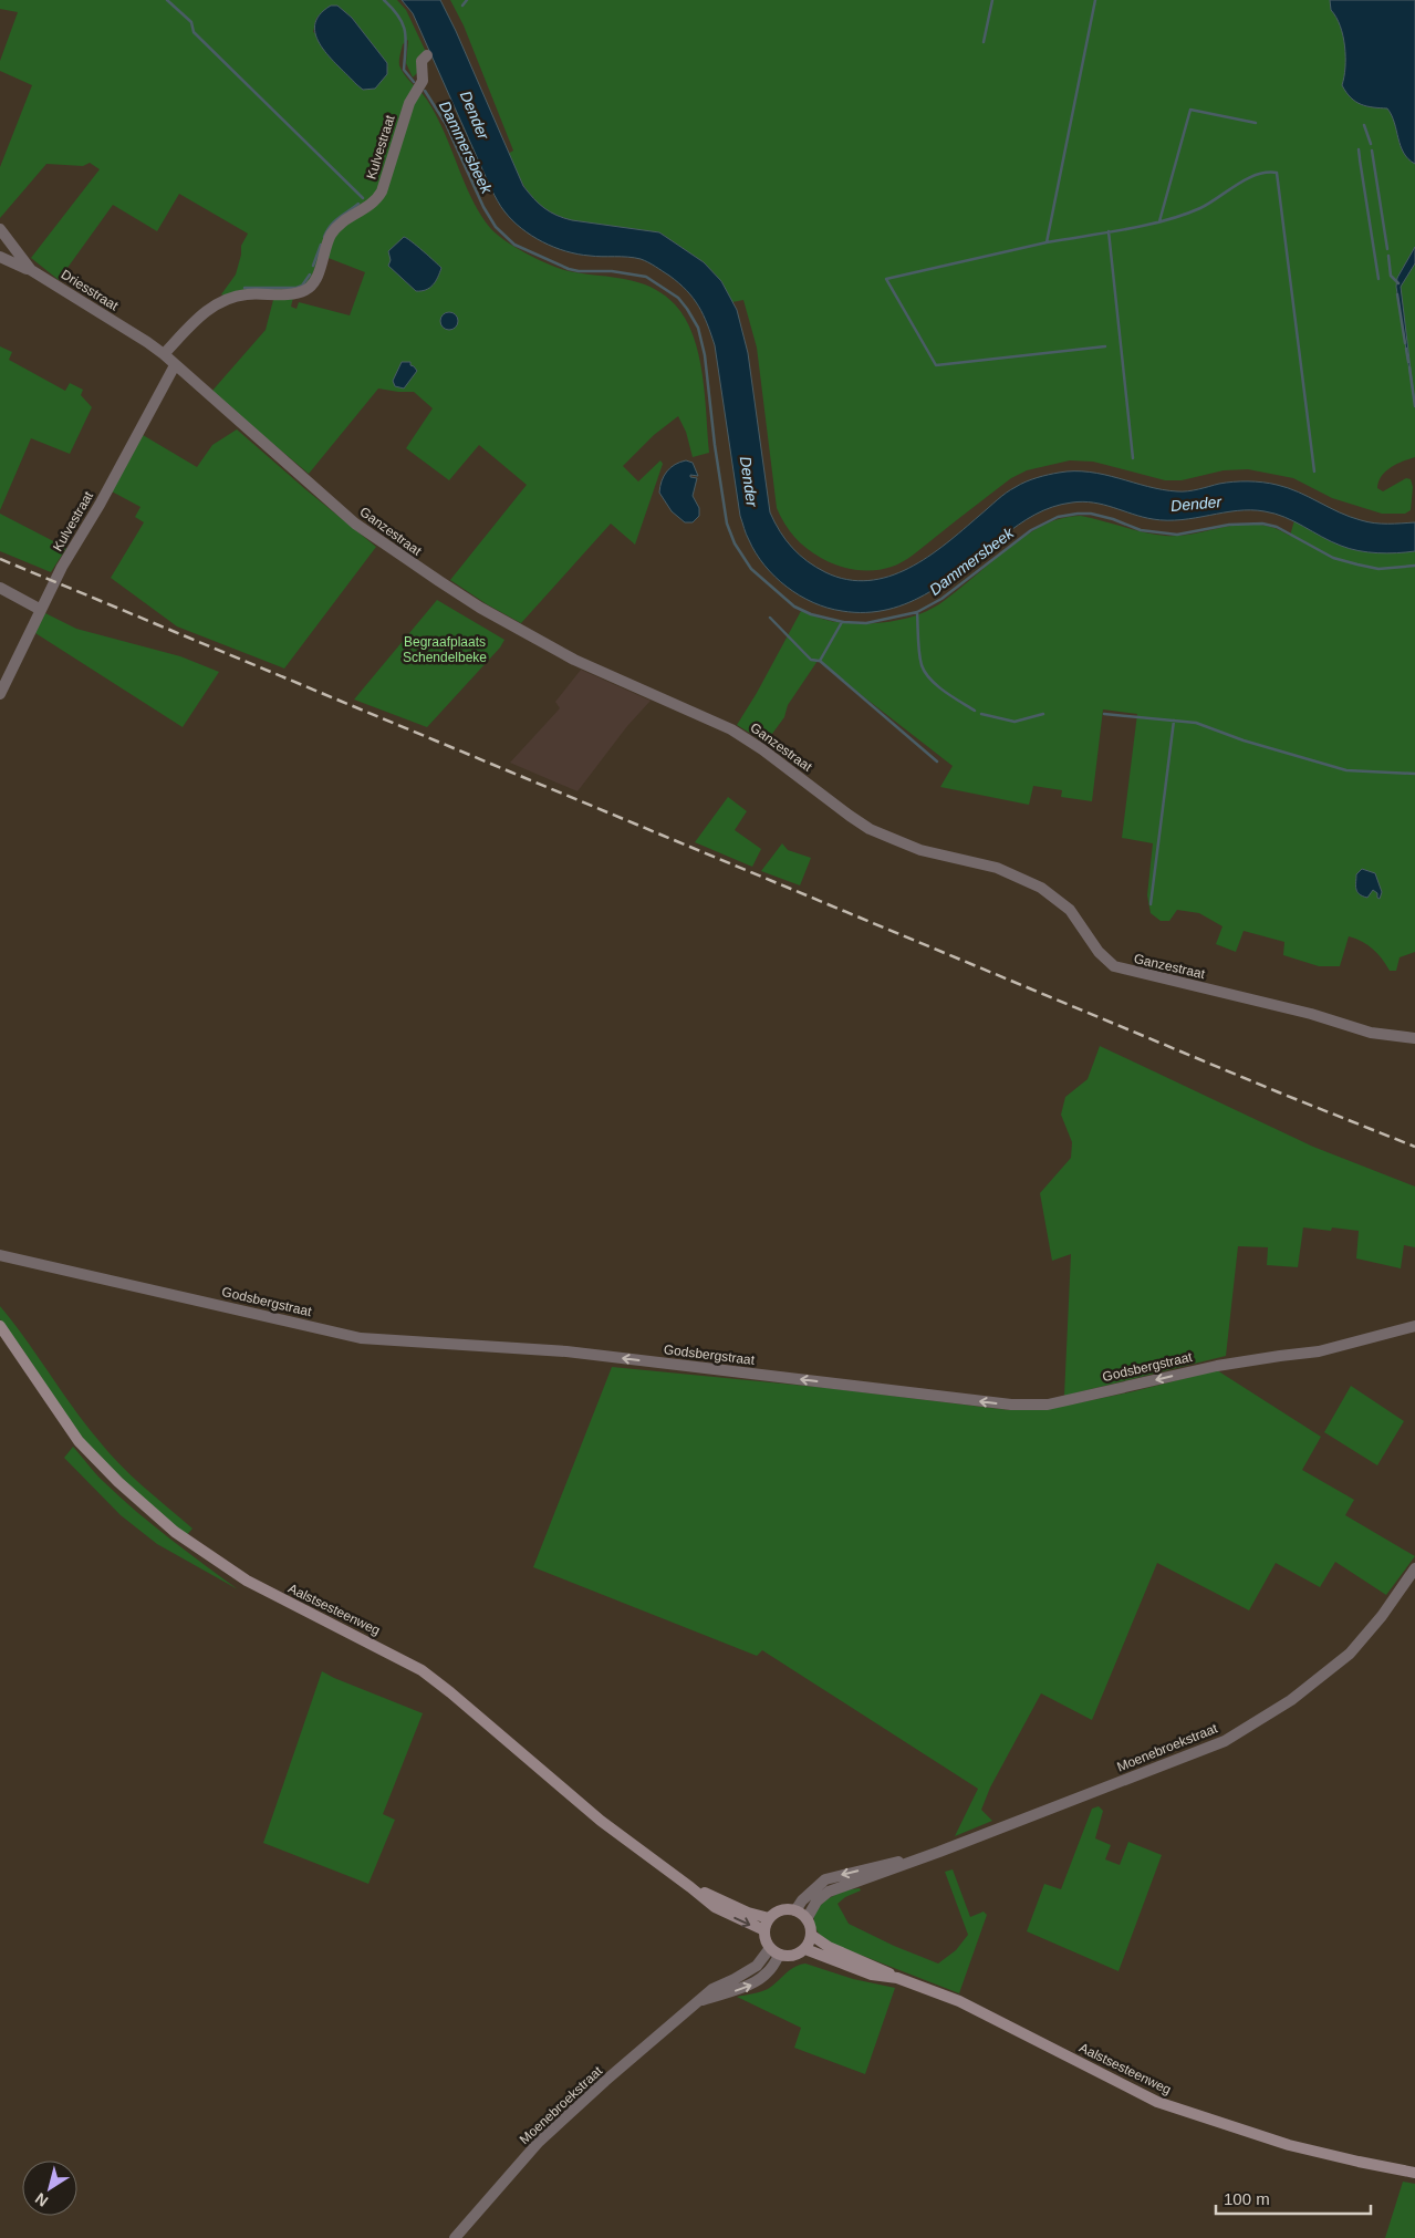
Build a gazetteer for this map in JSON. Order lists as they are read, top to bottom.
{
  "streets": {
    "main road": ["Aalstsesteenweg"],
    "street": [
      "Kulvestraat",
      "Driesstraat",
      "Ganzestraat",
      "Godsbergstraat",
      "Moenebroekstraat"
    ]
  },
  "crossings": [
    ["Kulvestraat", "Driesstraat"],
    ["Kulvestraat", "Ganzestraat"],
    ["Driesstraat", "Ganzestraat"],
    ["Aalstsesteenweg", "Moenebroekstraat"]
  ],
  "one_way": ["Godsbergstraat"],
  "water": ["Dender", "Dammersbeek"],
  "parks": ["Begraafplaats Schendelbeke"],
  "scale_bar": "100 m",
  "north": "bottom left"
}
